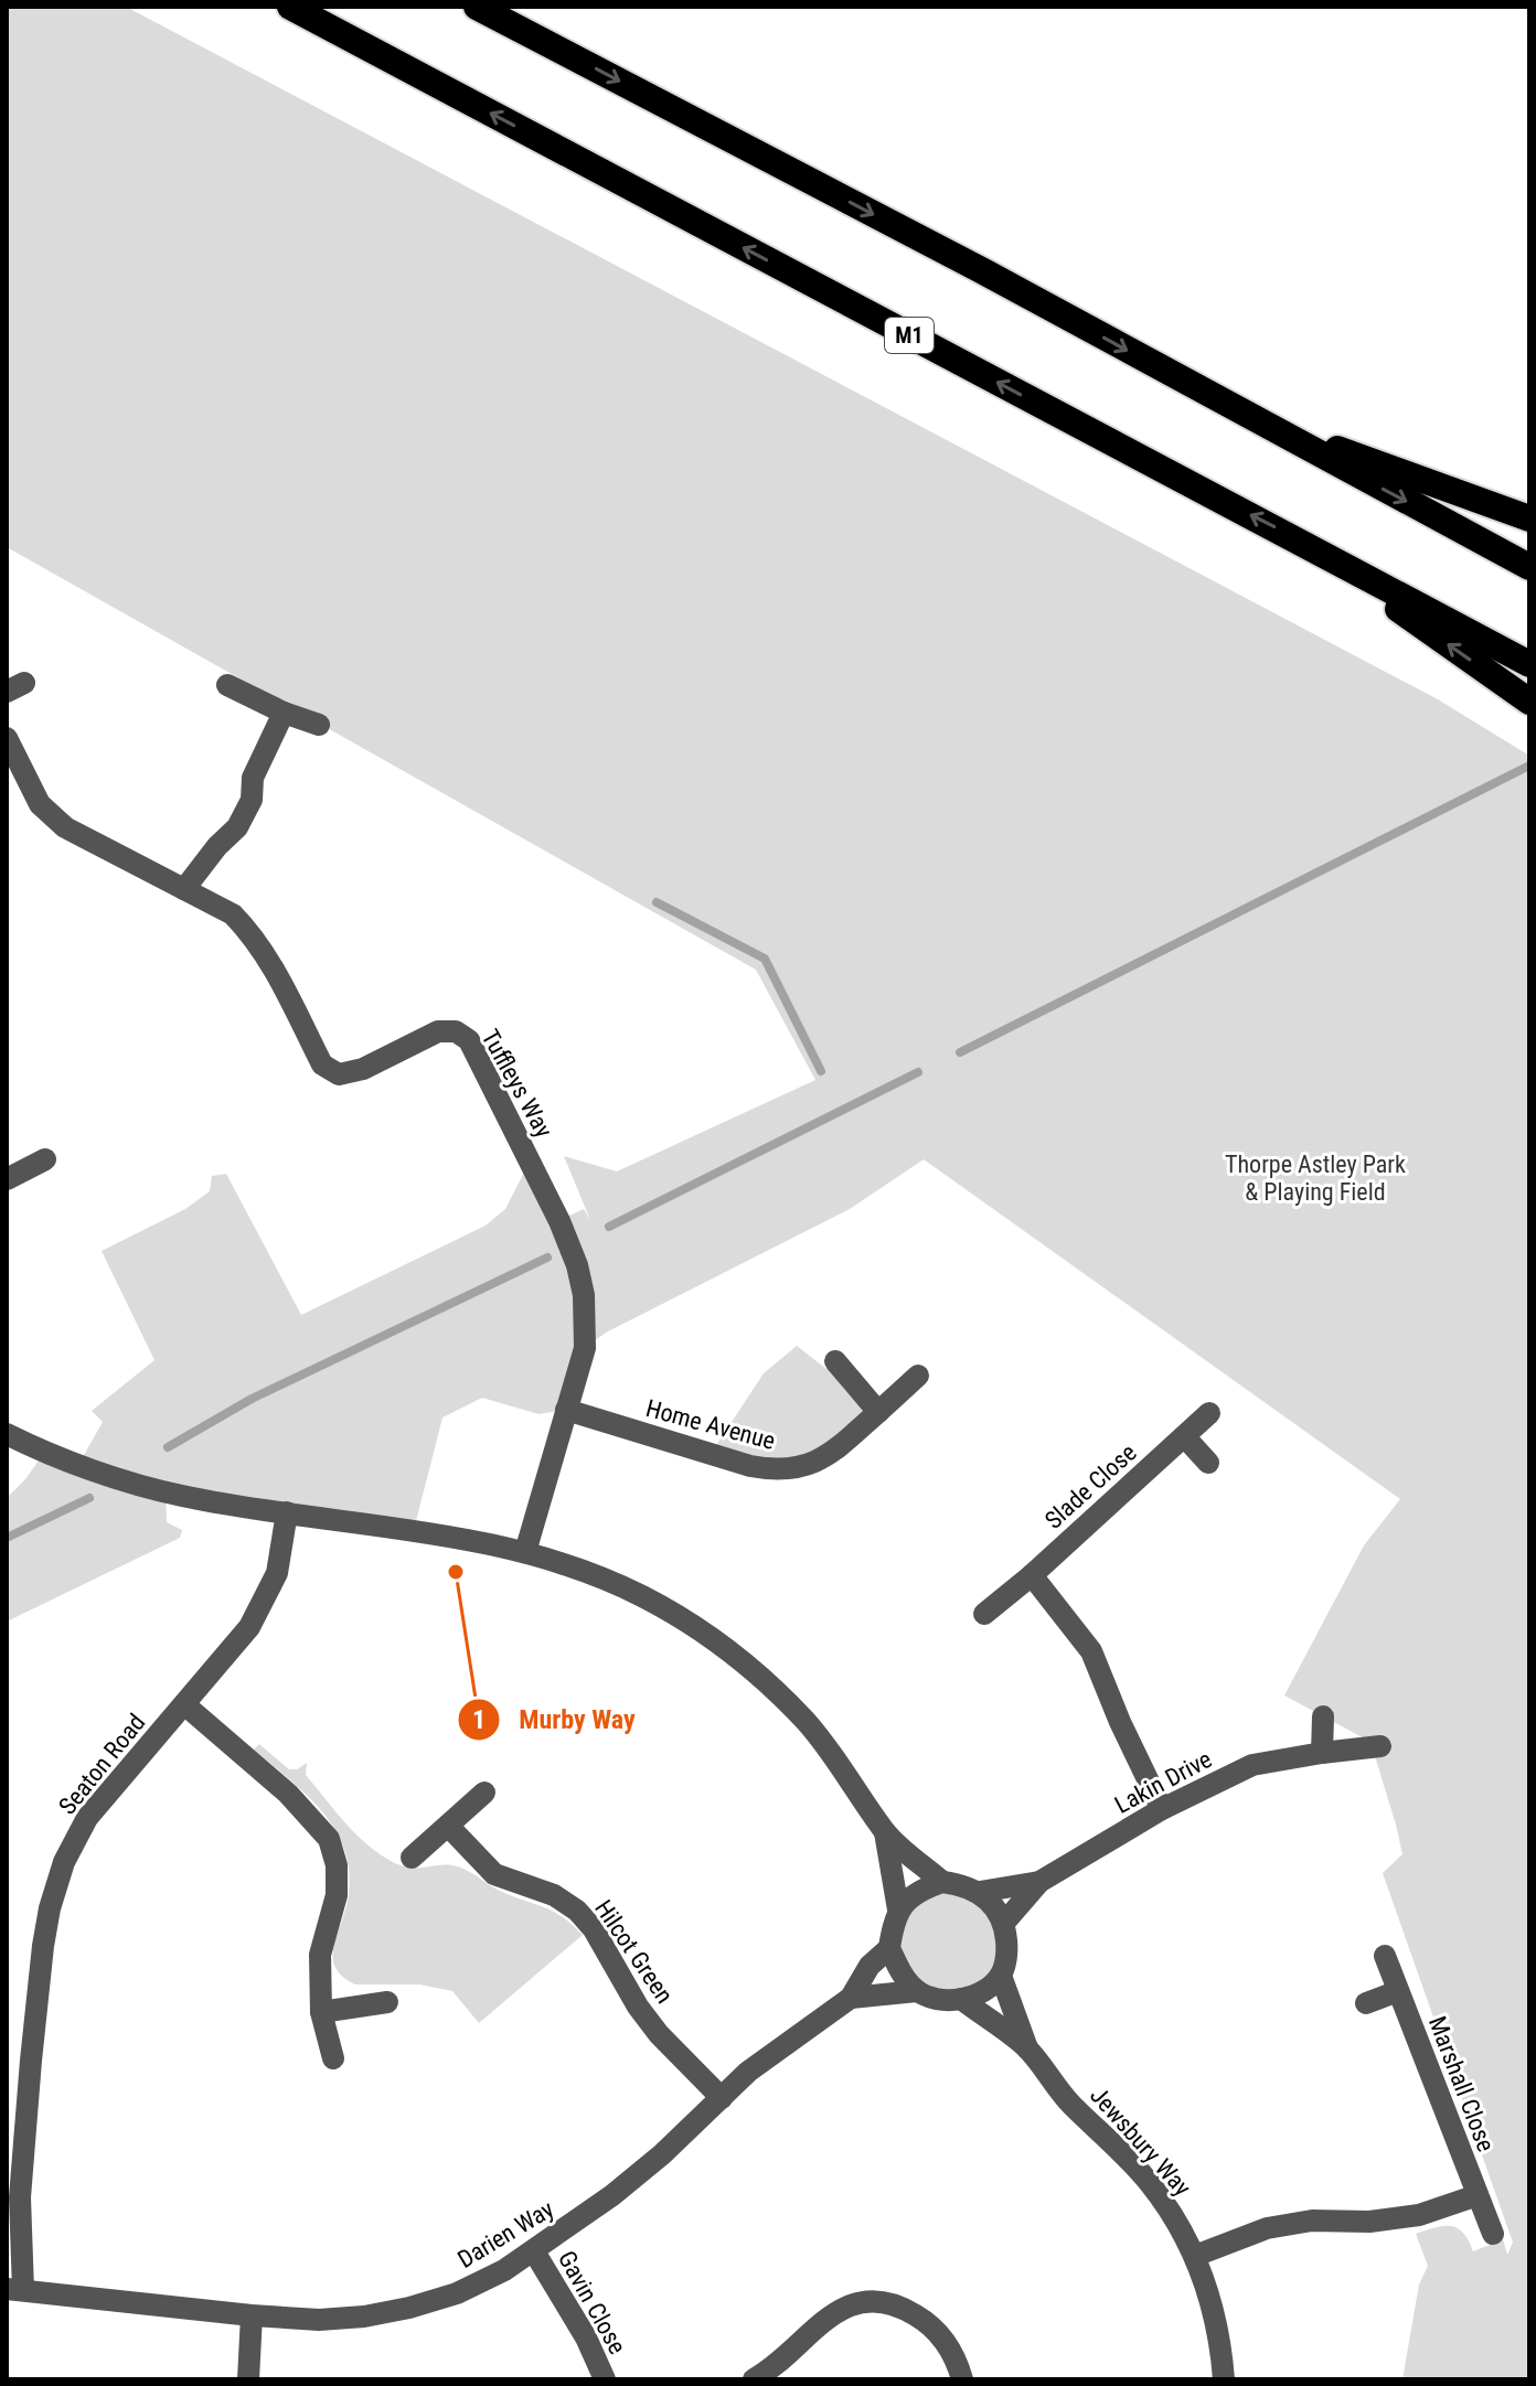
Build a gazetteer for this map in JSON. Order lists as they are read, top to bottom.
{
  "streets": {
    "highway": ["M1"],
    "street": [
      "Tuffleys Way",
      "Home Avenue",
      "Slade Close",
      "Seaton Road",
      "Lakin Drive",
      "Hilcot Green",
      "Marshall Close",
      "Jewsbury Way",
      "Darien Way",
      "Gavin Close"
    ]
  },
  "crossings": [
    ["Tuffleys Way", "Home Avenue"],
    ["Seaton Road", "Darien Way"],
    ["Lakin Drive", "Jewsbury Way"],
    ["Lakin Drive", "Darien Way"],
    ["Hilcot Green", "Darien Way"],
    ["Jewsbury Way", "Darien Way"],
    ["Darien Way", "Gavin Close"]
  ],
  "parks": ["Thorpe Astley Park & Playing Field"],
  "places": ["Murby Way"]
}
